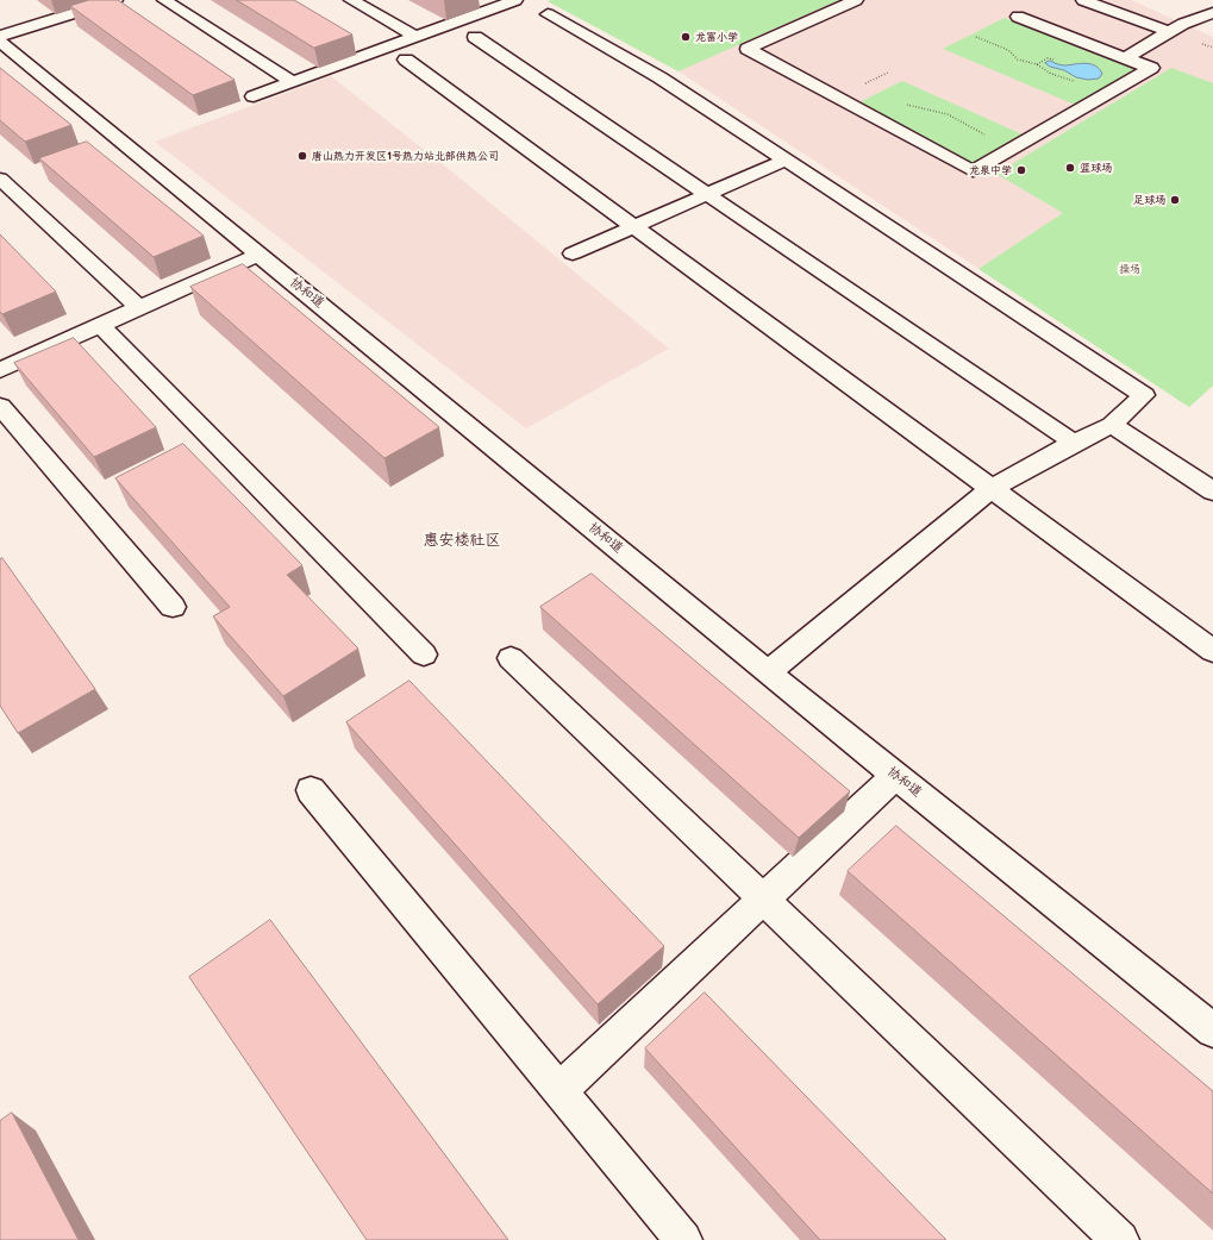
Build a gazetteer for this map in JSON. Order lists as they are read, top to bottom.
{
  "streets": {
    "street": ["协和道"]
  },
  "districts": ["惠安楼社区"],
  "parks": ["操场"],
  "places": [
    "龙富小学",
    "唐山热力开发区1号热力站北部供热公司",
    "篮球场",
    "龙泉中学",
    "足球场"
  ]
}
